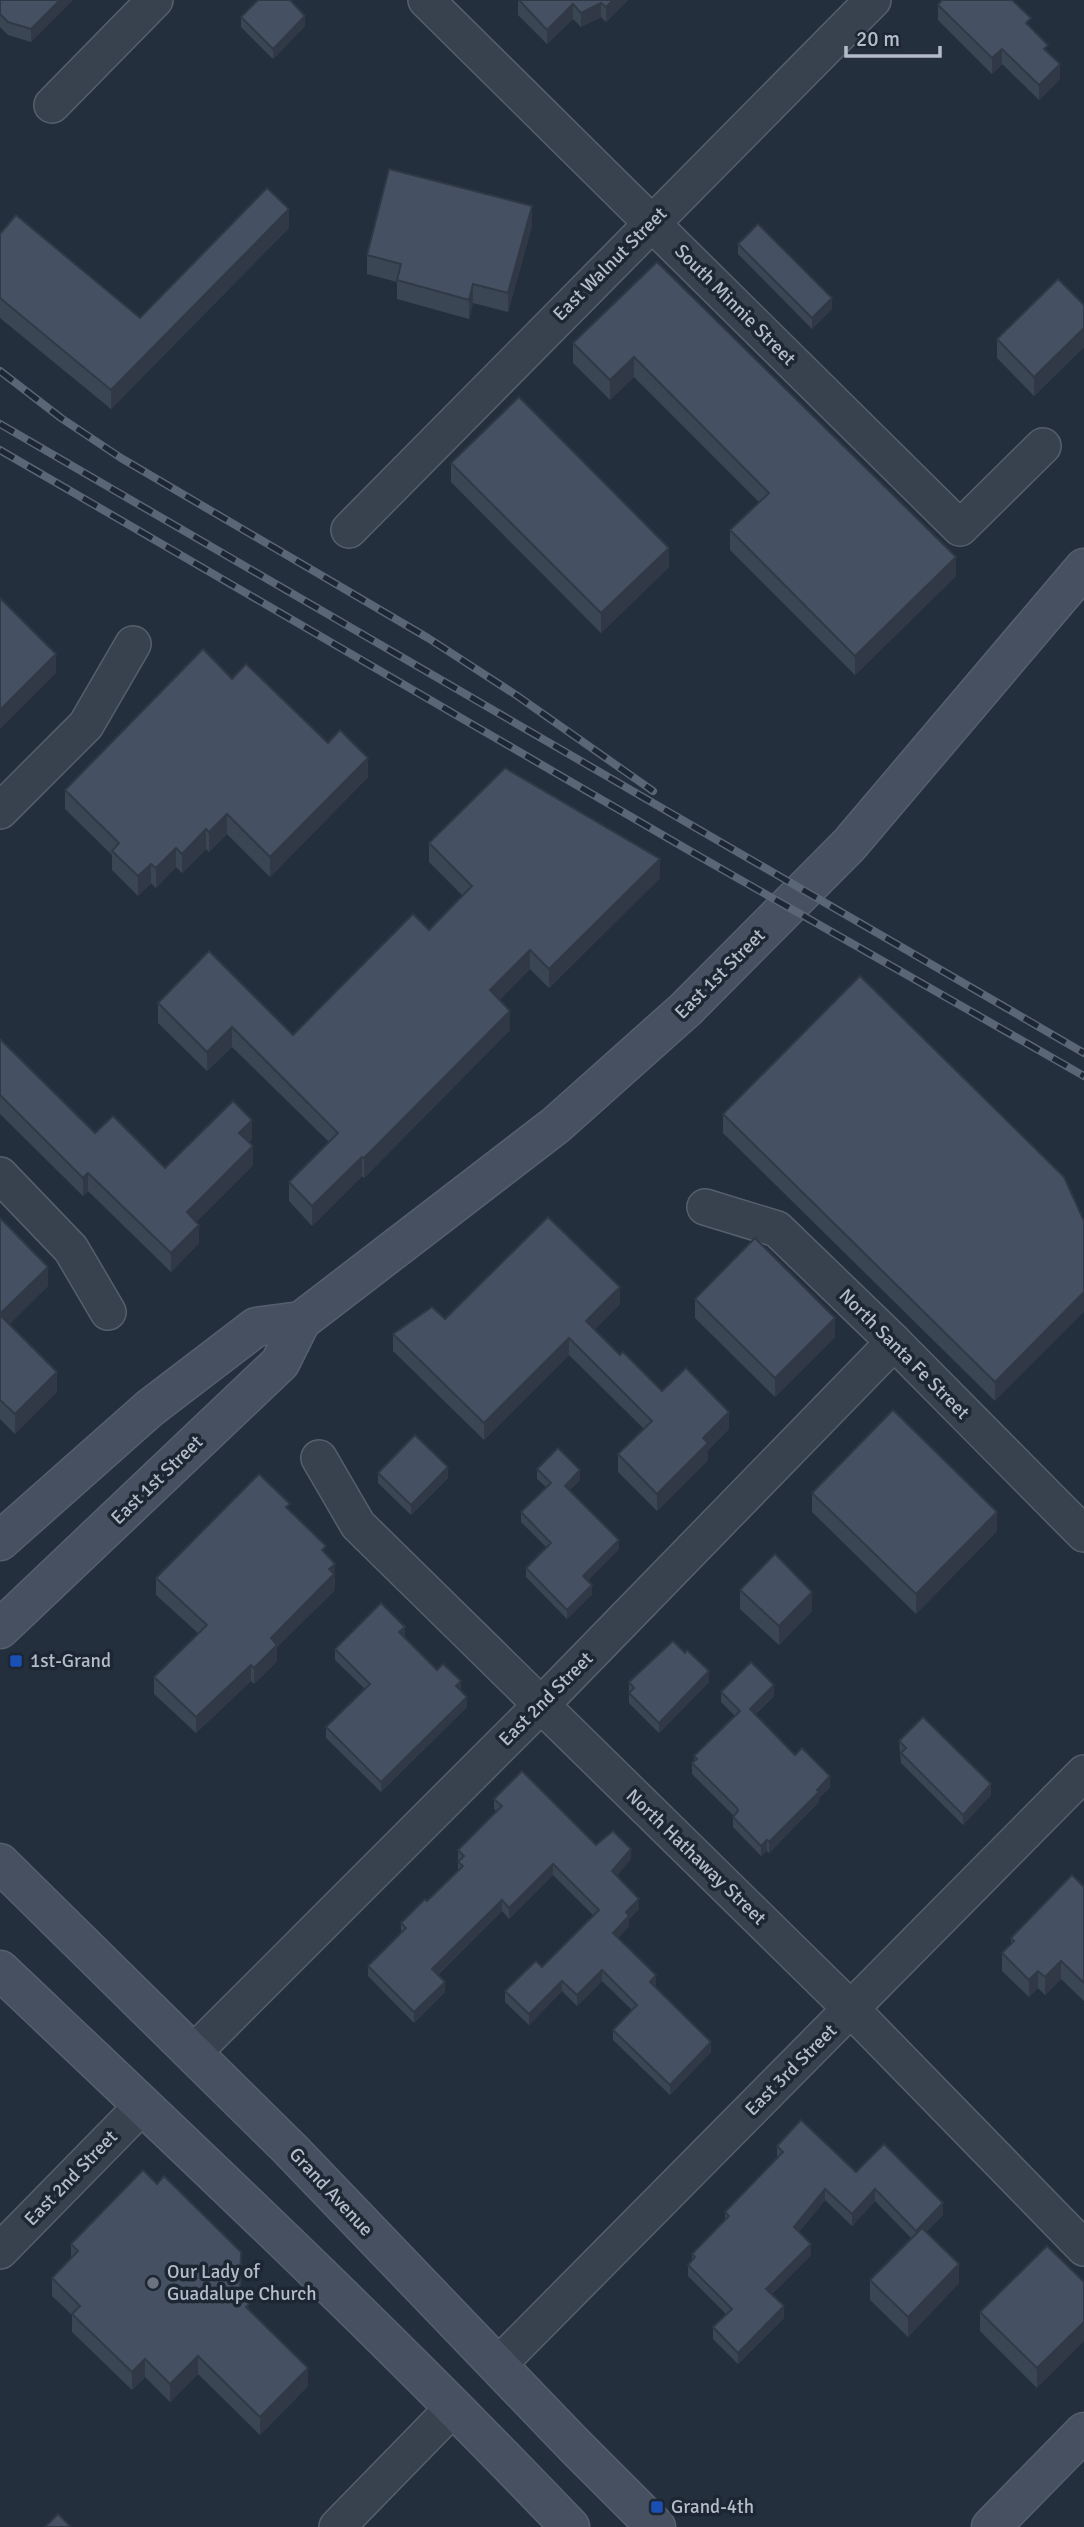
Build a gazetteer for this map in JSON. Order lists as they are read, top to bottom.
{
  "streets": {
    "main road": ["East 1st Street", "Grand Avenue"],
    "street": [
      "East Walnut Street",
      "South Minnie Street",
      "North Santa Fe Street",
      "East 2nd Street",
      "North Hathaway Street",
      "East 3rd Street"
    ]
  },
  "crossings": [
    ["East Walnut Street", "South Minnie Street"],
    ["North Santa Fe Street", "East 2nd Street"],
    ["East 2nd Street", "North Hathaway Street"],
    ["East 2nd Street", "Grand Avenue"],
    ["North Hathaway Street", "East 3rd Street"],
    ["East 3rd Street", "Grand Avenue"]
  ],
  "places": {
    "transit": ["1st-Grand", "Grand-4th"],
    "other": ["Our Lady of Guadalupe Church"]
  },
  "scale_bar": "20 m"
}
